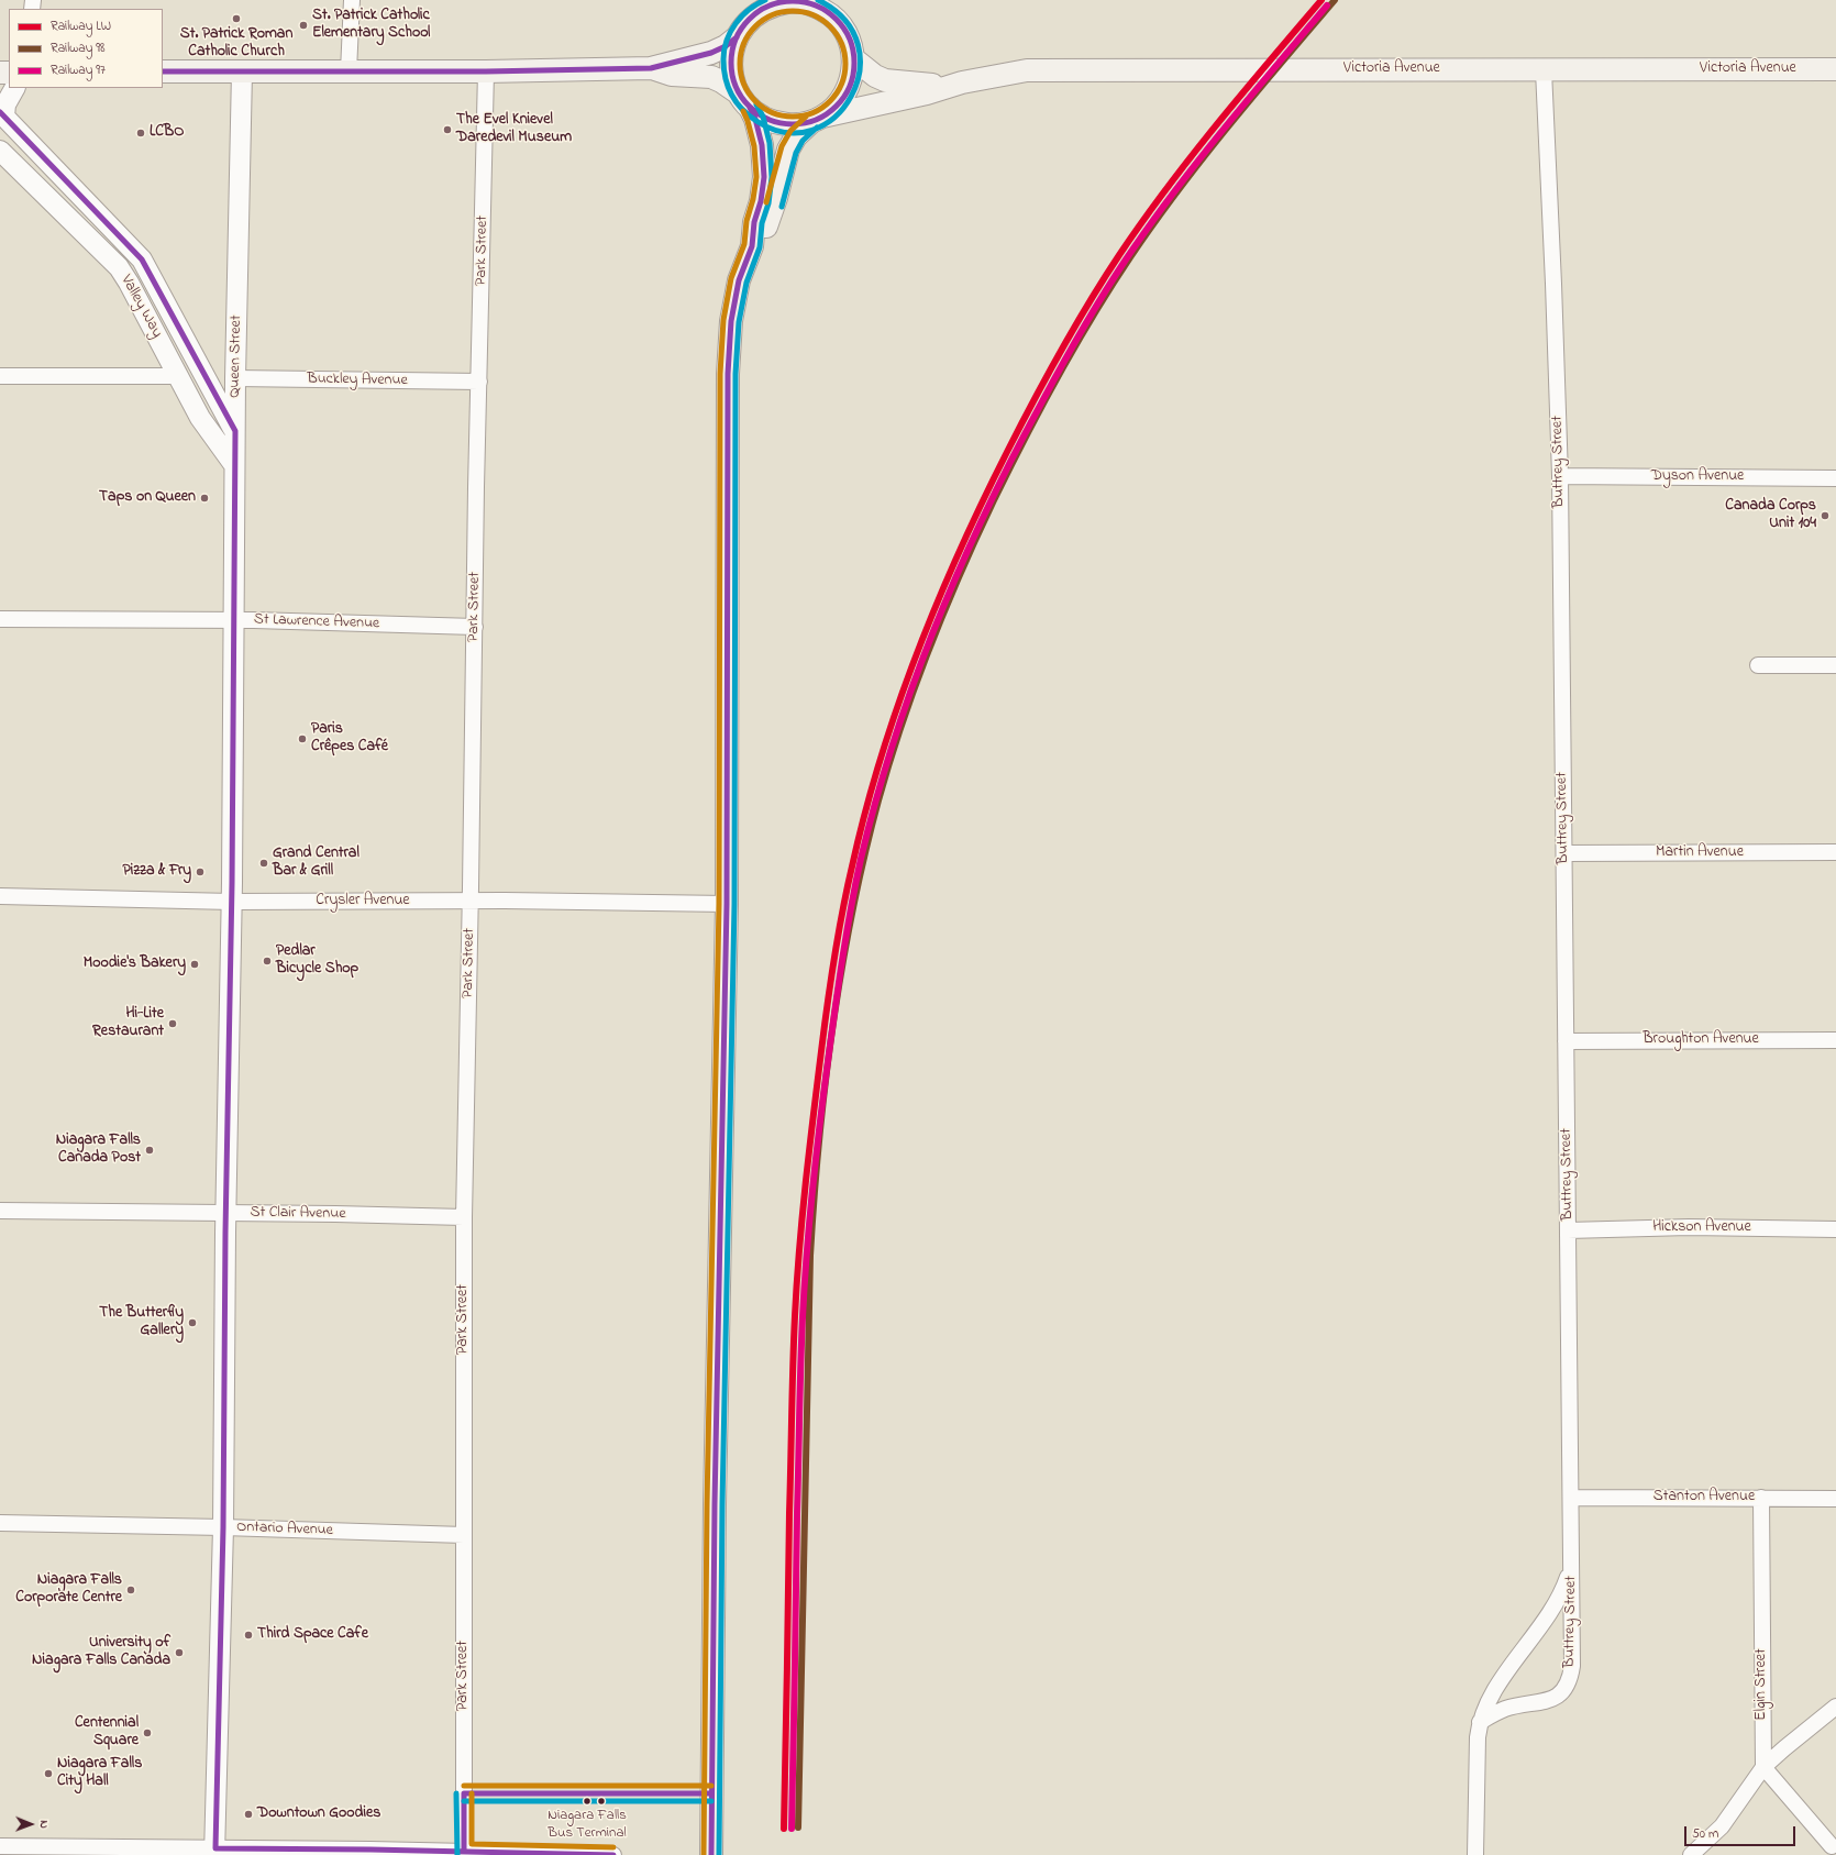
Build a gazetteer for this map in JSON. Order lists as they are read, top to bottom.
{
  "streets": {
    "main road": ["Victoria Avenue"],
    "street": [
      "Park Street",
      "Valley Way",
      "Queen Street",
      "Buckley Avenue",
      "Buttrey Street",
      "Dyson Avenue",
      "St Lawrence Avenue",
      "Martin Avenue",
      "Crysler Avenue",
      "Broughton Avenue",
      "St Clair Avenue",
      "Hickson Avenue",
      "Stanton Avenue",
      "Ontario Avenue",
      "Elgin Street"
    ]
  },
  "crossings": [
    ["Victoria Avenue", "Buttrey Street"],
    ["Park Street", "Buckley Avenue"],
    ["Park Street", "St Lawrence Avenue"],
    ["Park Street", "Crysler Avenue"],
    ["Park Street", "St Clair Avenue"],
    ["Park Street", "Ontario Avenue"],
    ["Valley Way", "Queen Street"],
    ["Queen Street", "Buckley Avenue"],
    ["Queen Street", "St Lawrence Avenue"],
    ["Queen Street", "Crysler Avenue"],
    ["Queen Street", "St Clair Avenue"],
    ["Queen Street", "Ontario Avenue"],
    ["Buttrey Street", "Dyson Avenue"],
    ["Buttrey Street", "Martin Avenue"],
    ["Buttrey Street", "Broughton Avenue"],
    ["Buttrey Street", "Hickson Avenue"],
    ["Buttrey Street", "Stanton Avenue"],
    ["Stanton Avenue", "Elgin Street"]
  ],
  "places": [
    "St. Patrick Roman Catholic Church",
    "St. Patrick Catholic Elementary School",
    "The Evel Knievel Daredevil Museum",
    "LCBO",
    "Taps on Queen",
    "Canada Corps Unit 104",
    "Paris Crêpes Café",
    "Grand Central Bar & Grill",
    "Pizza & Fry",
    "Pedlar Bicycle Shop",
    "Moodie's Bakery",
    "Hi-Lite Restaurant",
    "Niagara Falls Canada Post",
    "The Butterfly Gallery",
    "Niagara Falls Corporate Centre",
    "Third Space Cafe",
    "University of Niagara Falls Canada",
    "Centennial Square",
    "Niagara Falls City Hall",
    "Niagara Falls Bus Terminal",
    "Downtown Goodies"
  ],
  "lines": ["rail line LW", "rail line 98", "rail line 97"],
  "legend": ["Railway LW", "Railway 98", "Railway 97"],
  "scale_bar": "50 m",
  "north": "right"
}
